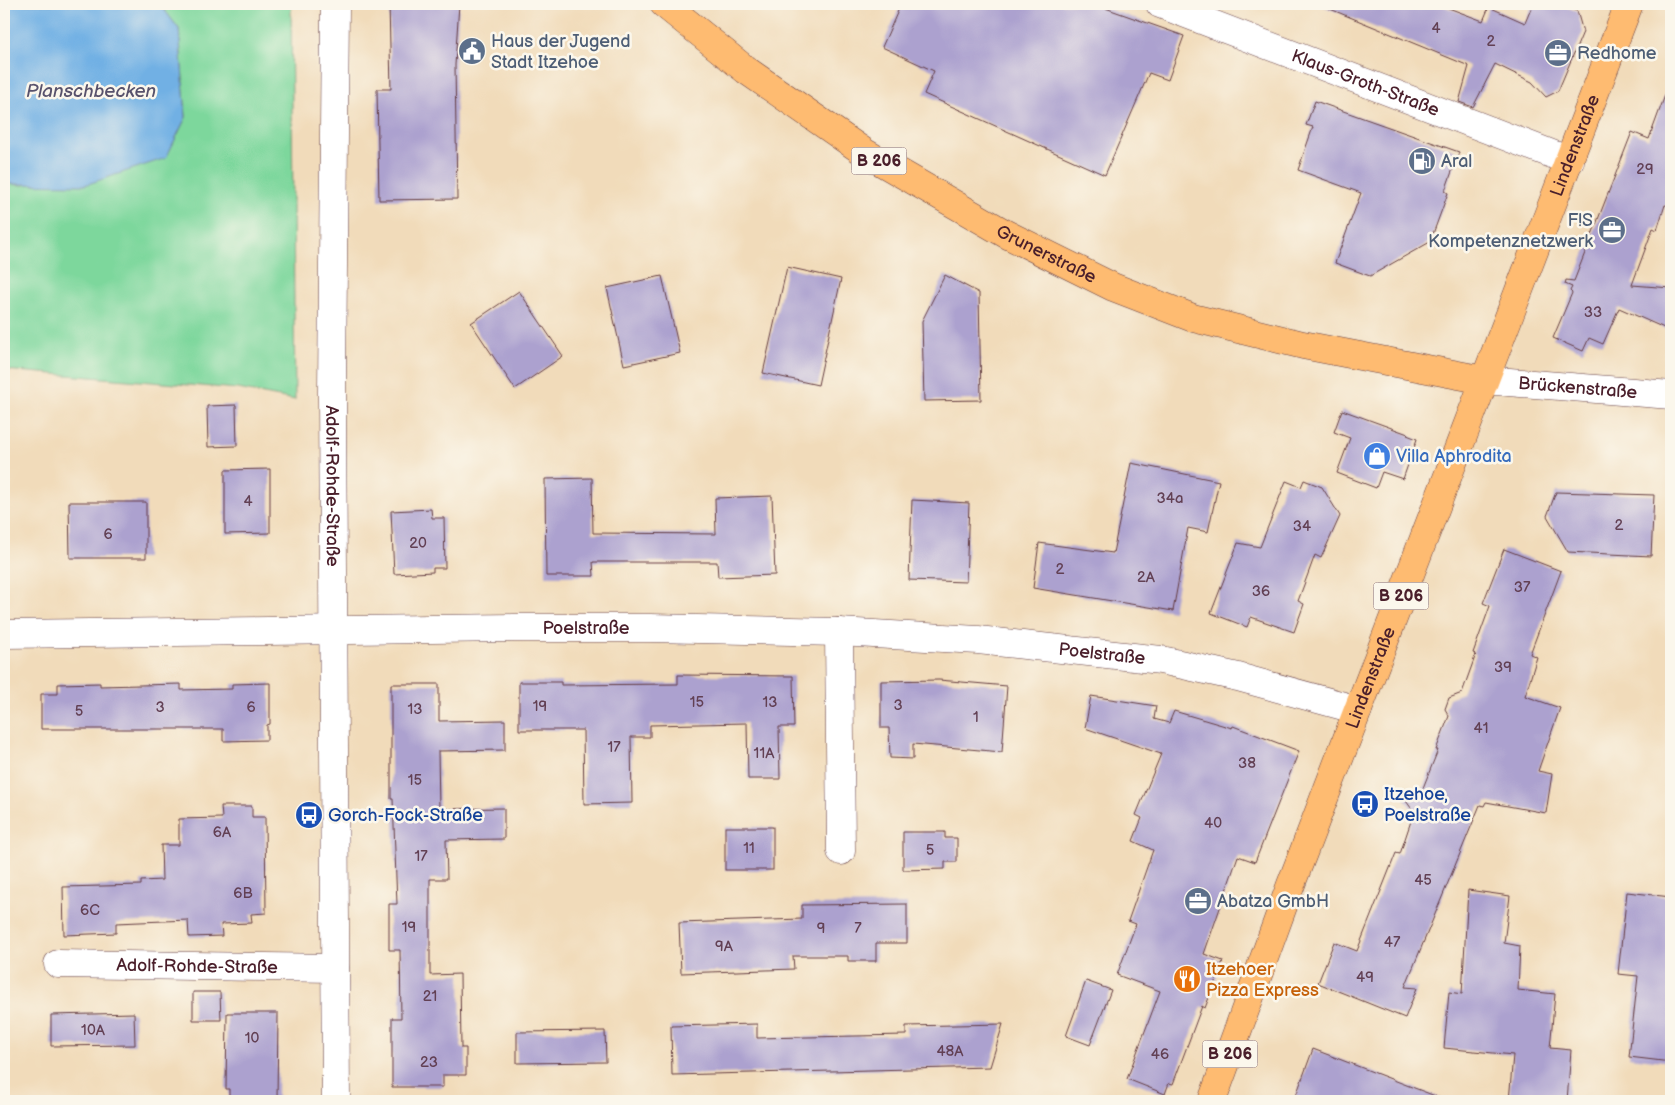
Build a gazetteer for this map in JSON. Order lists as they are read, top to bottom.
{
  "streets": {
    "main road": ["Lindenstraße", "B 206", "Grunerstraße"],
    "street": [
      "Klaus-Groth-Straße",
      "Brückenstraße",
      "Adolf-Rohde-Straße",
      "Poelstraße"
    ]
  },
  "crossings": [
    ["Klaus-Groth-Straße", "Lindenstraße"],
    ["Lindenstraße", "Grunerstraße"],
    ["Lindenstraße", "Brückenstraße"],
    ["Lindenstraße", "Poelstraße"],
    ["Grunerstraße", "Brückenstraße"],
    ["Adolf-Rohde-Straße", "Poelstraße"]
  ],
  "water": ["Planschbecken"],
  "places": {
    "public building": ["Haus der Jugend Stadt Itzehoe"],
    "office": ["Redhome", "F!S Kompetenznetzwerk", "Abatza GmbH"],
    "fuel station": ["Aral"],
    "shop": ["Villa Aphrodita"],
    "bus stop": ["Itzehoe, Poelstraße", "Gorch-Fock-Straße"],
    "restaurant": ["Itzehoer Pizza Express"]
  },
  "house_numbers": [
    "4",
    "2",
    "29",
    "33",
    "34a",
    "4",
    "2",
    "34",
    "6",
    "20",
    "2",
    "2A",
    "37",
    "36",
    "39",
    "15",
    "13",
    "3",
    "19",
    "3",
    "6",
    "13",
    "5",
    "1",
    "41",
    "17",
    "11A",
    "38",
    "15",
    "40",
    "6A",
    "11",
    "5",
    "17",
    "45",
    "6B",
    "6C",
    "19",
    "9",
    "7",
    "47",
    "9A",
    "49",
    "21",
    "10A",
    "10",
    "48A",
    "46",
    "23"
  ]
}
